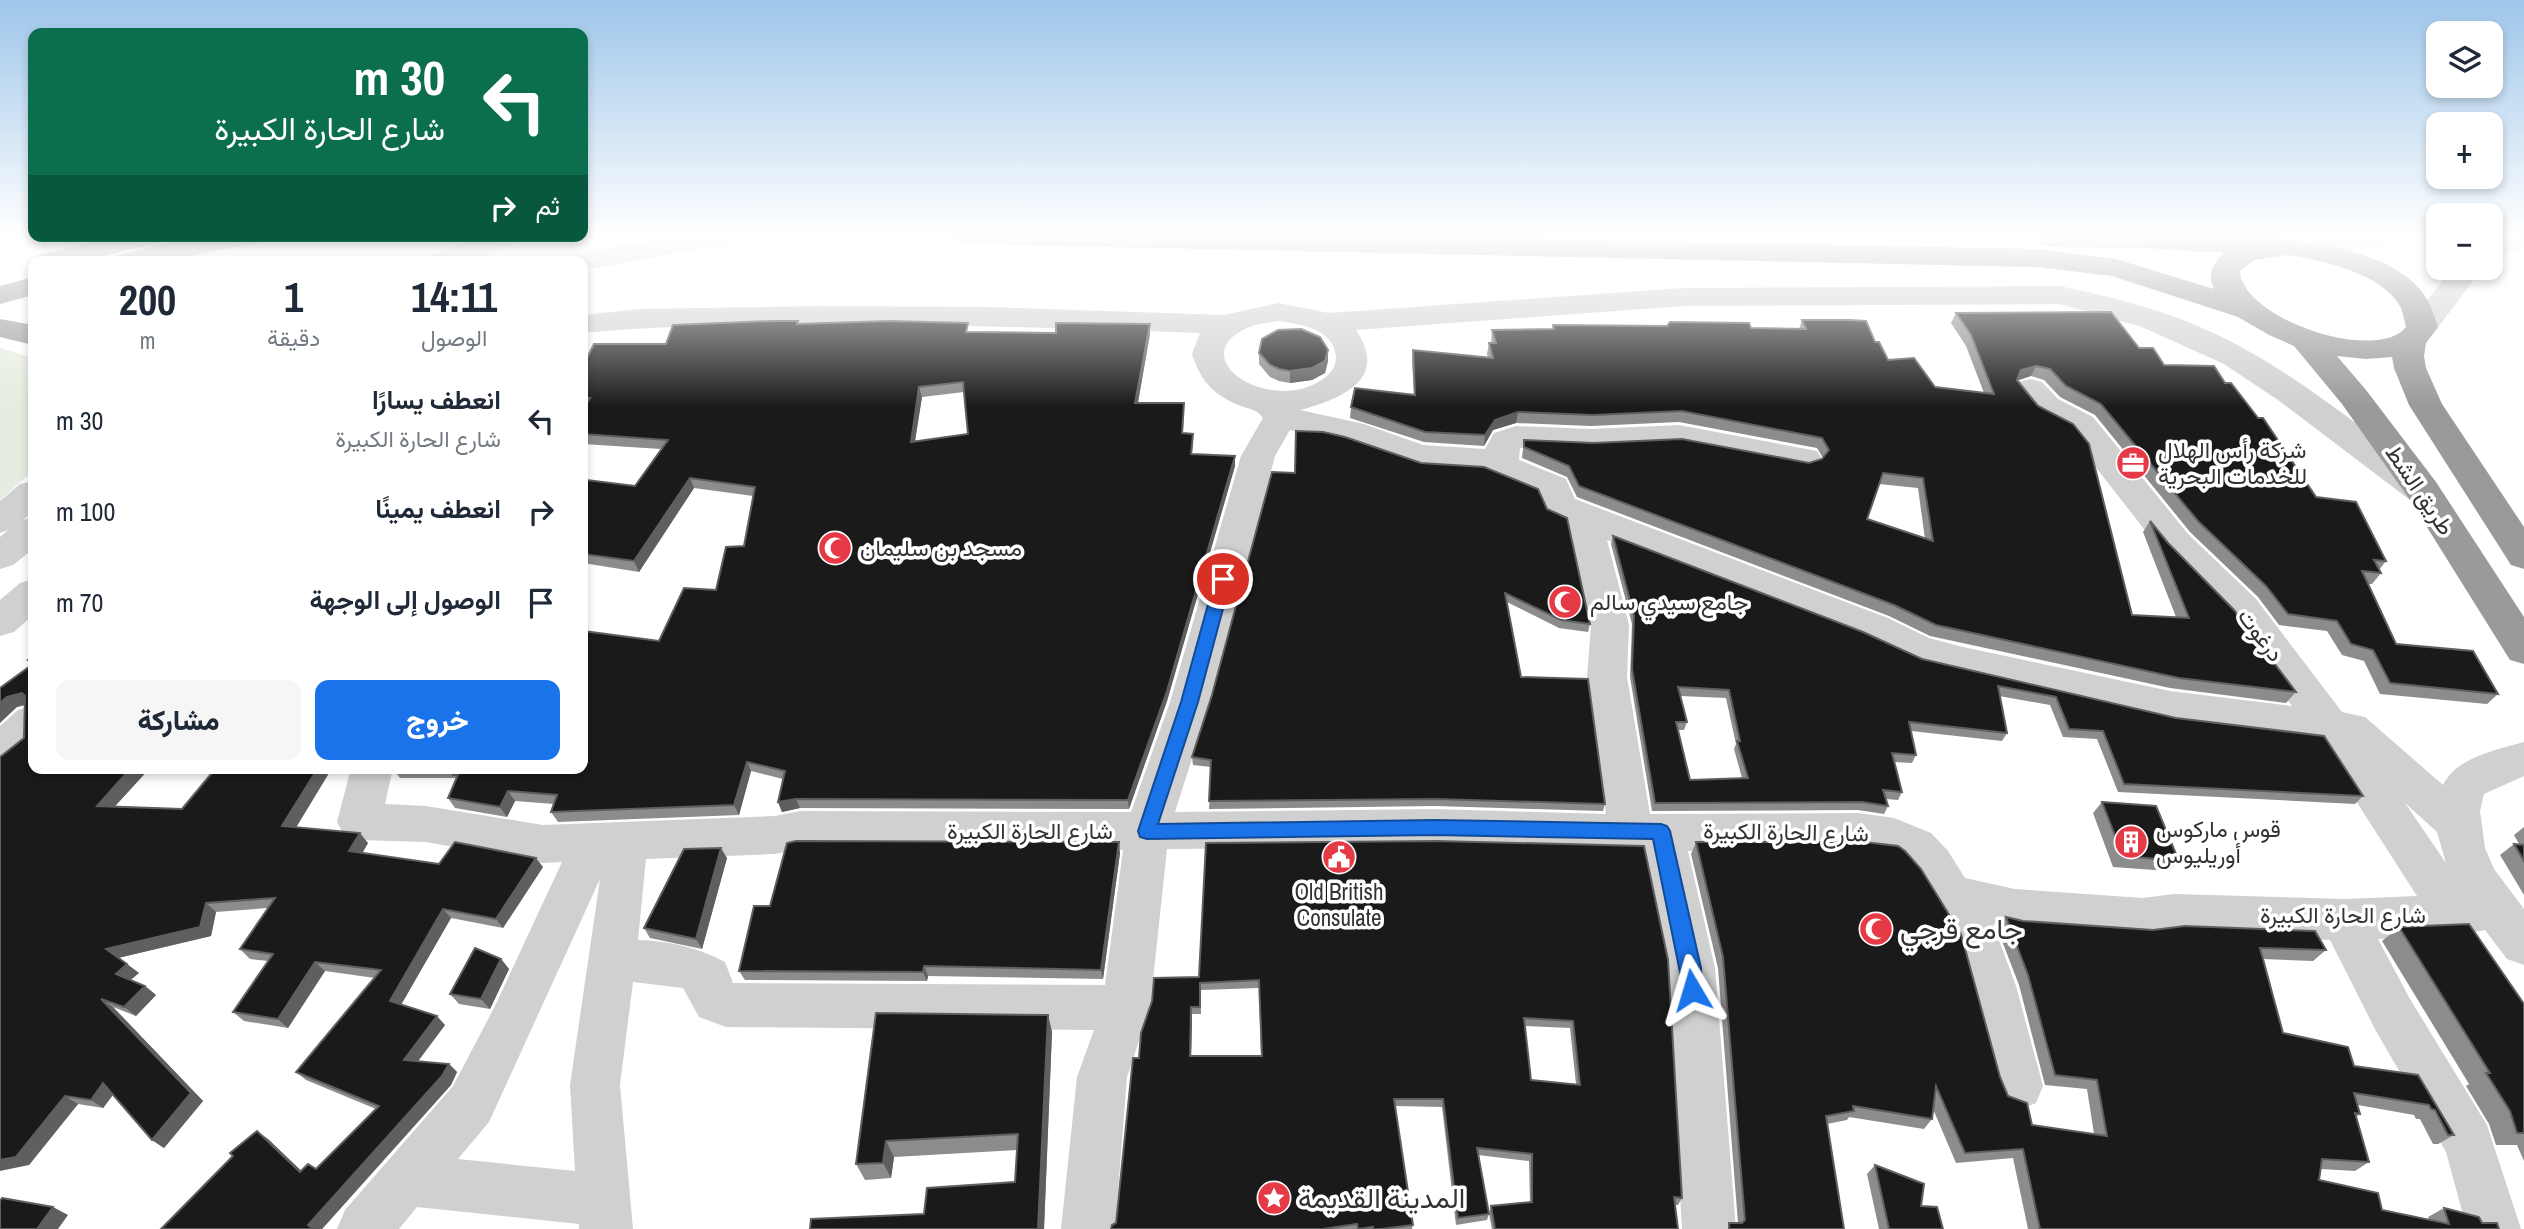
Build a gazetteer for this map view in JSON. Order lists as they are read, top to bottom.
{
  "streets": {
    "highway": ["طريق الشط"],
    "street": ["درغوت", "شارع الحارة الكبيرة"]
  },
  "crossings": [
    ["درغوت", "شارع الحارة الكبيرة"]
  ],
  "places": {
    "office": ["شركة رأس الهلال للخدمات البحرية"],
    "mosque": ["مسجد بن سليمان", "جامع سيدي سالم", "جامع قرجي"],
    "building": ["قوس ماركوس أوريليوس"],
    "public building": ["Old British Consulate"],
    "place": ["المدينة القديمة"]
  },
  "page": {
    "map_buttons": ["+", "−"],
    "turn": ["30 m", "شارع الحارة الكبيرة"],
    "then": "ثم",
    "eta": [
      "14:11",
      "الوصول",
      "1",
      "دقيقة",
      "200",
      "m"
    ],
    "list": [
      {
        "name": "انعطف يسارًا",
        "note": "شارع الحارة الكبيرة",
        "value": "30 m"
      },
      {
        "name": "انعطف يمينًا",
        "value": "100 m"
      },
      {
        "name": "الوصول إلى الوجهة",
        "value": "70 m"
      }
    ],
    "buttons": ["خروج", "مشاركة"]
  }
}
